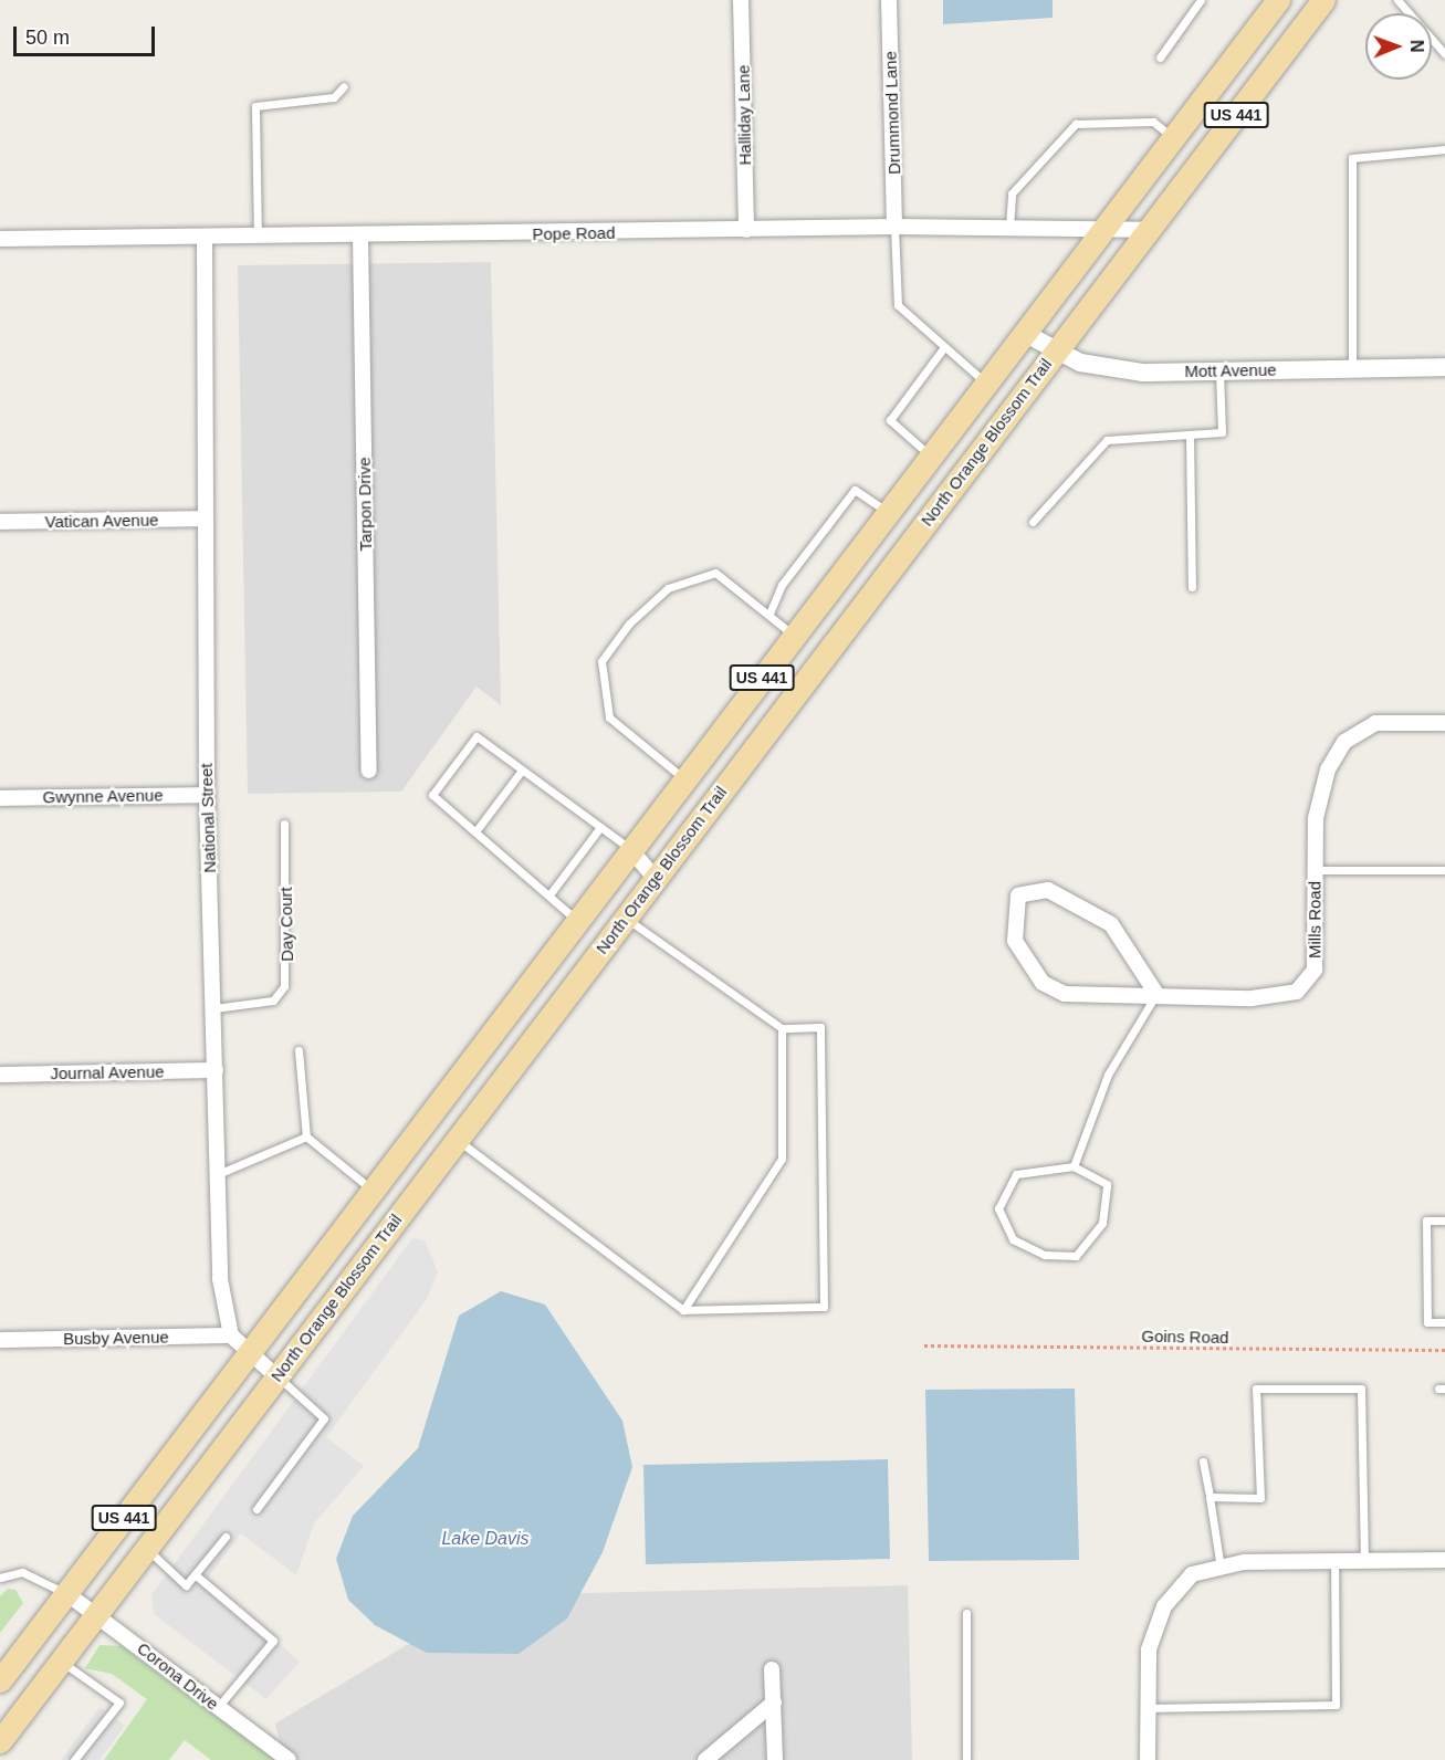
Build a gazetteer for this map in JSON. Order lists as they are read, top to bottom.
{
  "streets": {
    "main road": ["US 441", "North Orange Blossom Trail"],
    "street": [
      "Drummond Lane",
      "Halliday Lane",
      "Pope Road",
      "Mott Avenue",
      "Tarpon Drive",
      "Vatican Avenue",
      "Gwynne Avenue",
      "National Street",
      "Mills Road",
      "Journal Avenue",
      "Busby Avenue",
      "Corona Drive"
    ],
    "lane": ["Day Court"],
    "path": ["Goins Road"]
  },
  "crossings": [
    ["Drummond Lane", "Pope Road"],
    ["Halliday Lane", "Pope Road"],
    ["US 441", "Pope Road"],
    ["US 441", "Mott Avenue"],
    ["US 441", "National Street"],
    ["US 441", "Corona Drive"],
    ["Pope Road", "North Orange Blossom Trail"],
    ["Pope Road", "Tarpon Drive"],
    ["Pope Road", "National Street"],
    ["Mott Avenue", "North Orange Blossom Trail"],
    ["North Orange Blossom Trail", "National Street"],
    ["North Orange Blossom Trail", "Corona Drive"],
    ["Vatican Avenue", "National Street"],
    ["Gwynne Avenue", "National Street"],
    ["National Street", "Day Court"],
    ["National Street", "Journal Avenue"],
    ["National Street", "Busby Avenue"]
  ],
  "water": ["Lake Davis"],
  "scale_bar": "50 m",
  "north": "right"
}
